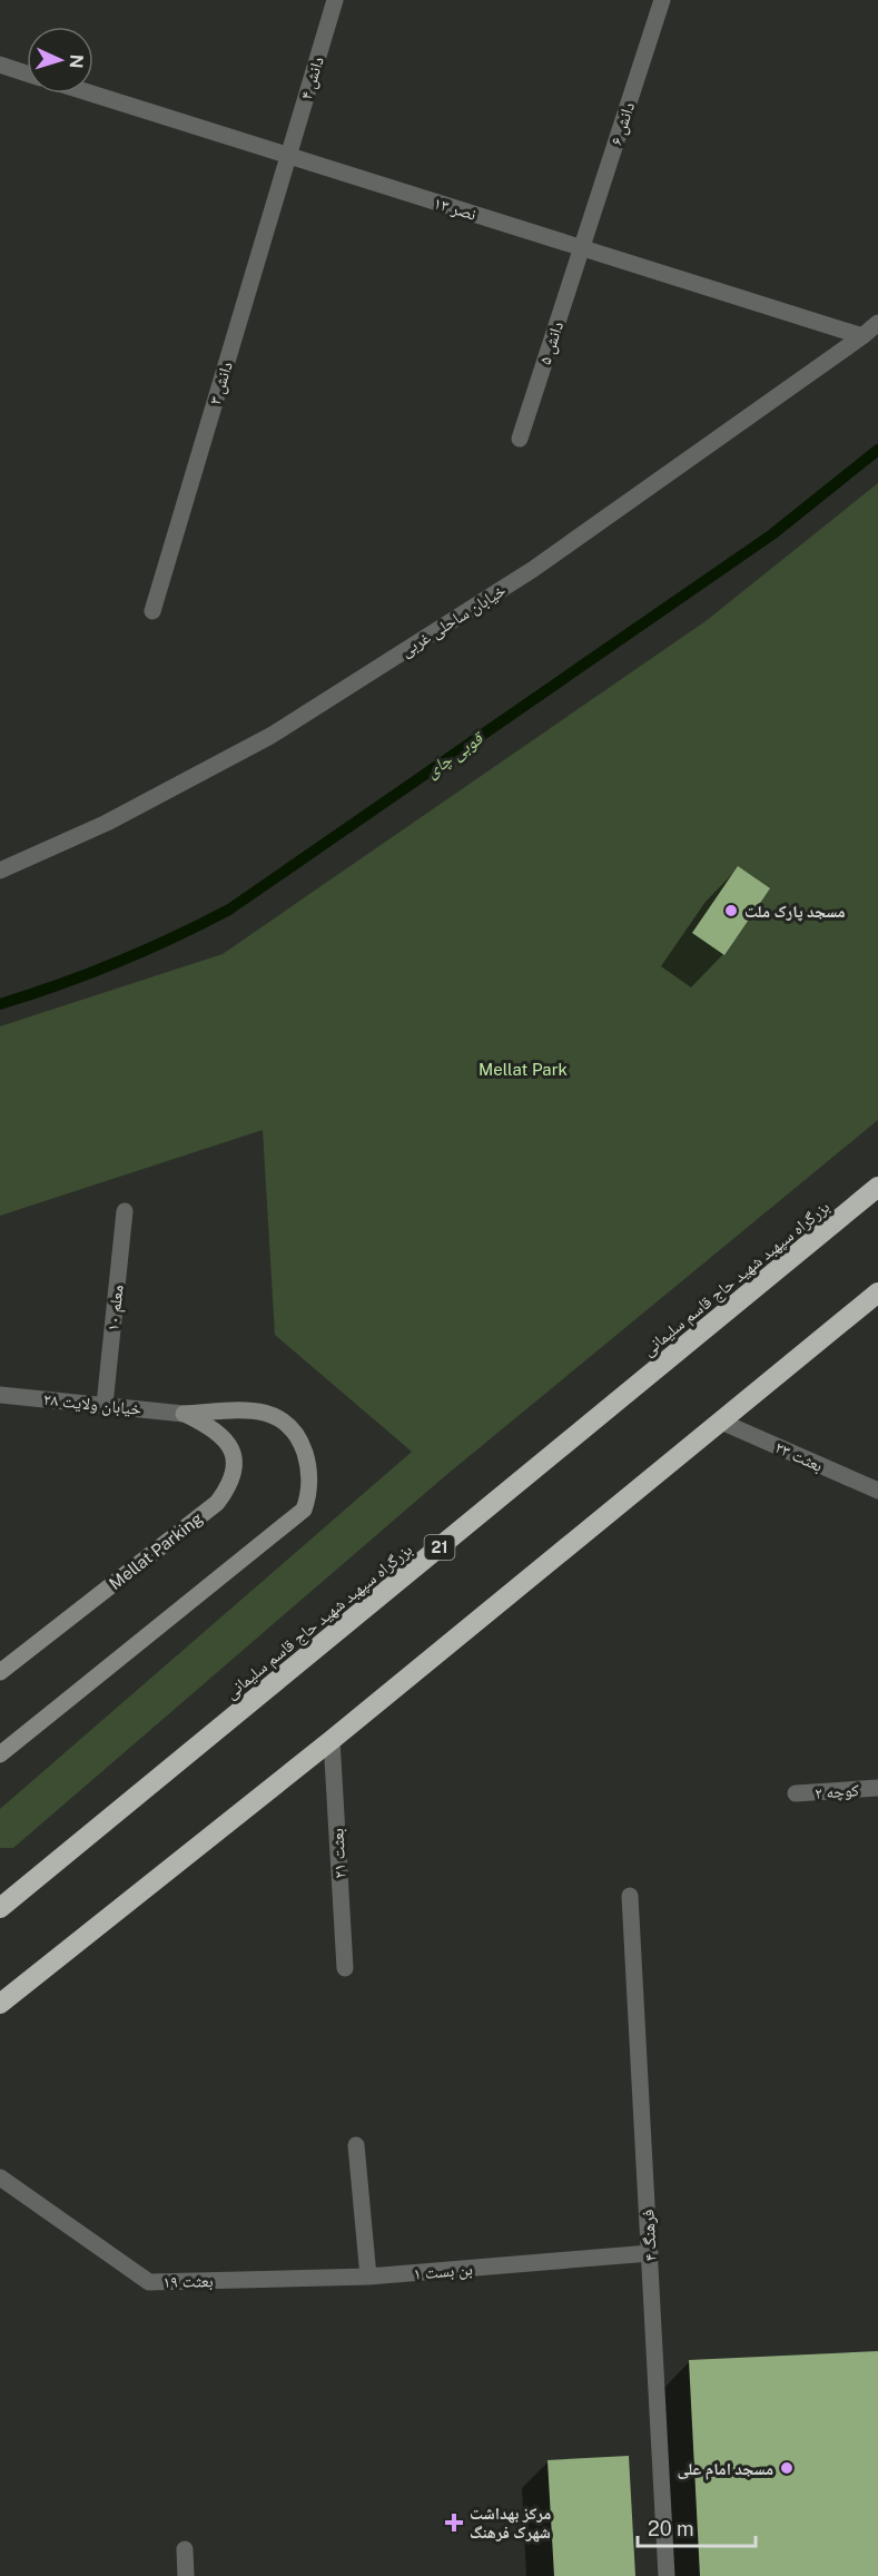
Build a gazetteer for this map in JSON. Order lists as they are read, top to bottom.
{
  "streets": {
    "highway": ["بزرگراه سپهبد شهید حاج قاسم سلیمانی", "21"],
    "street": [
      "دانش ۴",
      "دانش ۶",
      "نصر ۱۳",
      "دانش ۵",
      "دانش ۳",
      "خیابان ساحلی غربی",
      "معلم ۱۰",
      "خیابان ولایت ۲۸",
      "بعثت ۲۳",
      "Mellat Parking",
      "کوچه ۲",
      "بعثت ۲۱",
      "فرهنگ ۴",
      "بن بست ۱",
      "بعثت ۱۹"
    ]
  },
  "crossings": [
    ["دانش ۴", "نصر ۱۳"],
    ["دانش ۴", "دانش ۳"],
    ["دانش ۶", "نصر ۱۳"],
    ["دانش ۶", "دانش ۵"],
    ["نصر ۱۳", "دانش ۵"],
    ["نصر ۱۳", "دانش ۳"],
    ["نصر ۱۳", "خیابان ساحلی غربی"],
    ["معلم ۱۰", "خیابان ولایت ۲۸"],
    ["خیابان ولایت ۲۸", "Mellat Parking"],
    ["فرهنگ ۴", "بن بست ۱"],
    ["بن بست ۱", "بعثت ۱۹"]
  ],
  "water": ["قوبی چای"],
  "parks": ["Mellat Park"],
  "places": {
    "other": ["مسجد پارک ملت", "مسجد امام علی"],
    "health": ["مرکز بهداشت شهرک فرهنگ"]
  },
  "scale_bar": "20 m",
  "north": "right"
}
